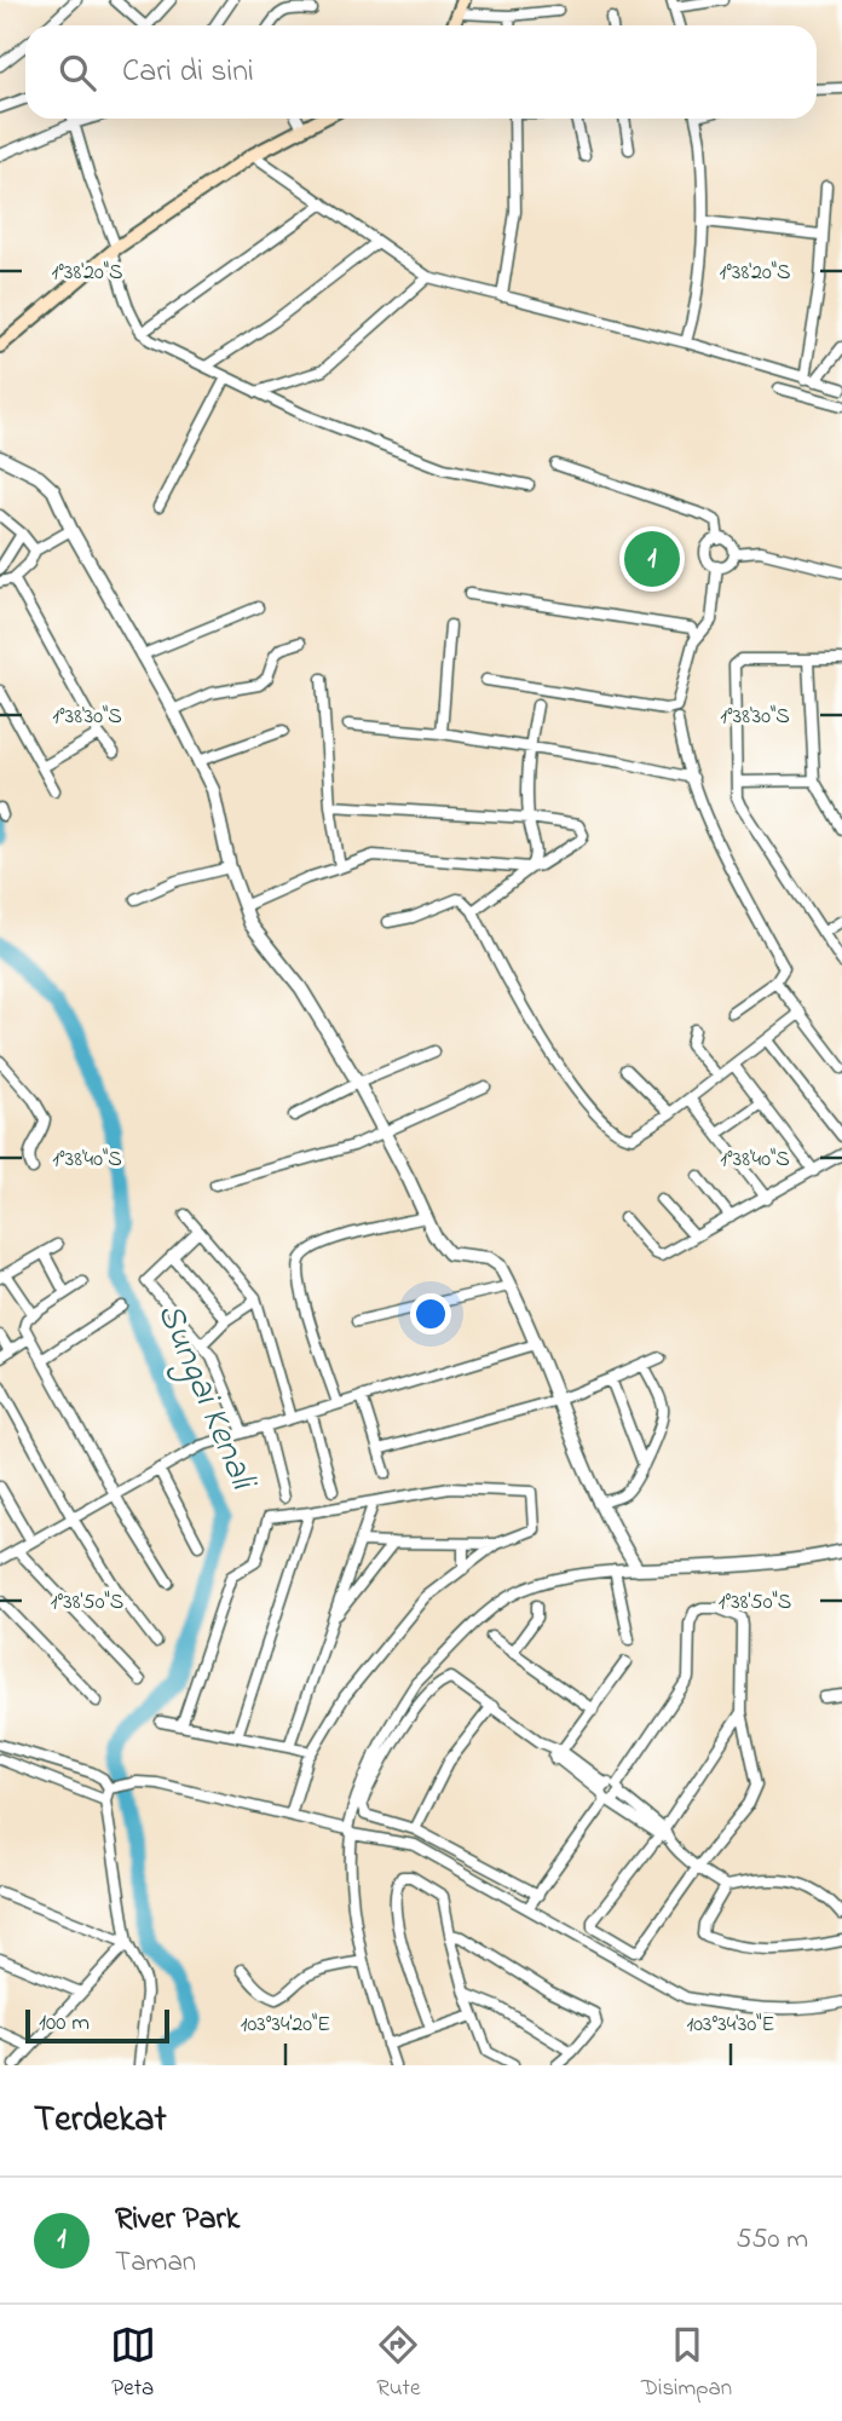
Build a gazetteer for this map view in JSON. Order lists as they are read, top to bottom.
{
  "water": ["Sungai Kenali"],
  "scale_bar": "100 m",
  "page": {
    "search": "Cari di sini",
    "pins": "1",
    "scale": "100 m",
    "heading": "Terdekat",
    "list": [
      {
        "mark": "1",
        "name": "River Park",
        "note": "Taman",
        "value": "550 m"
      }
    ],
    "nav": ["Peta", "Rute", "Disimpan"]
  },
  "coordinates": [
    "1°38'20\"S",
    "1°38'30\"S",
    "1°38'40\"S",
    "1°38'50\"S",
    "103°34'20\"E",
    "103°34'30\"E"
  ]
}
